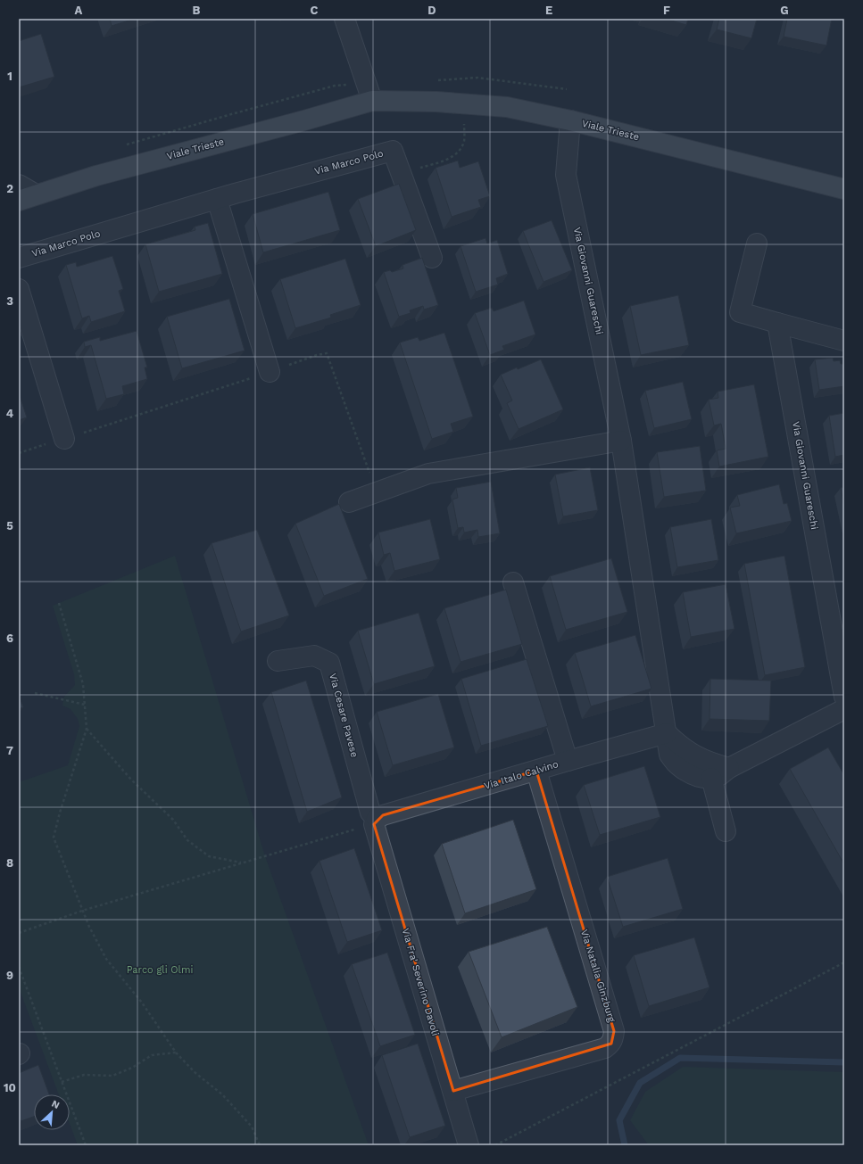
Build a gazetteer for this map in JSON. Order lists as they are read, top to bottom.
{
  "streets": {
    "main road": ["Viale Trieste"],
    "street": [
      "Via Marco Polo",
      "Via Giovanni Guareschi",
      "Via Cesare Pavese",
      "Via Italo Calvino",
      "Via Natalia Ginzburg",
      "Via Fra' Severino Davoli"
    ]
  },
  "crossings": [
    ["Viale Trieste", "Via Giovanni Guareschi"],
    ["Via Giovanni Guareschi", "Via Italo Calvino"],
    ["Via Cesare Pavese", "Via Italo Calvino"],
    ["Via Cesare Pavese", "Via Fra' Severino Davoli"],
    ["Via Italo Calvino", "Via Natalia Ginzburg"],
    ["Via Italo Calvino", "Via Fra' Severino Davoli"],
    ["Via Natalia Ginzburg", "Via Fra' Severino Davoli"]
  ],
  "parks": ["Parco gli Olmi"],
  "north": "top right",
  "grid": {
    "columns": [
      "A",
      "B",
      "C",
      "D",
      "E",
      "F",
      "G"
    ],
    "rows": [
      "1",
      "2",
      "3",
      "4",
      "5",
      "6",
      "7",
      "8",
      "9",
      "10"
    ]
  }
}
